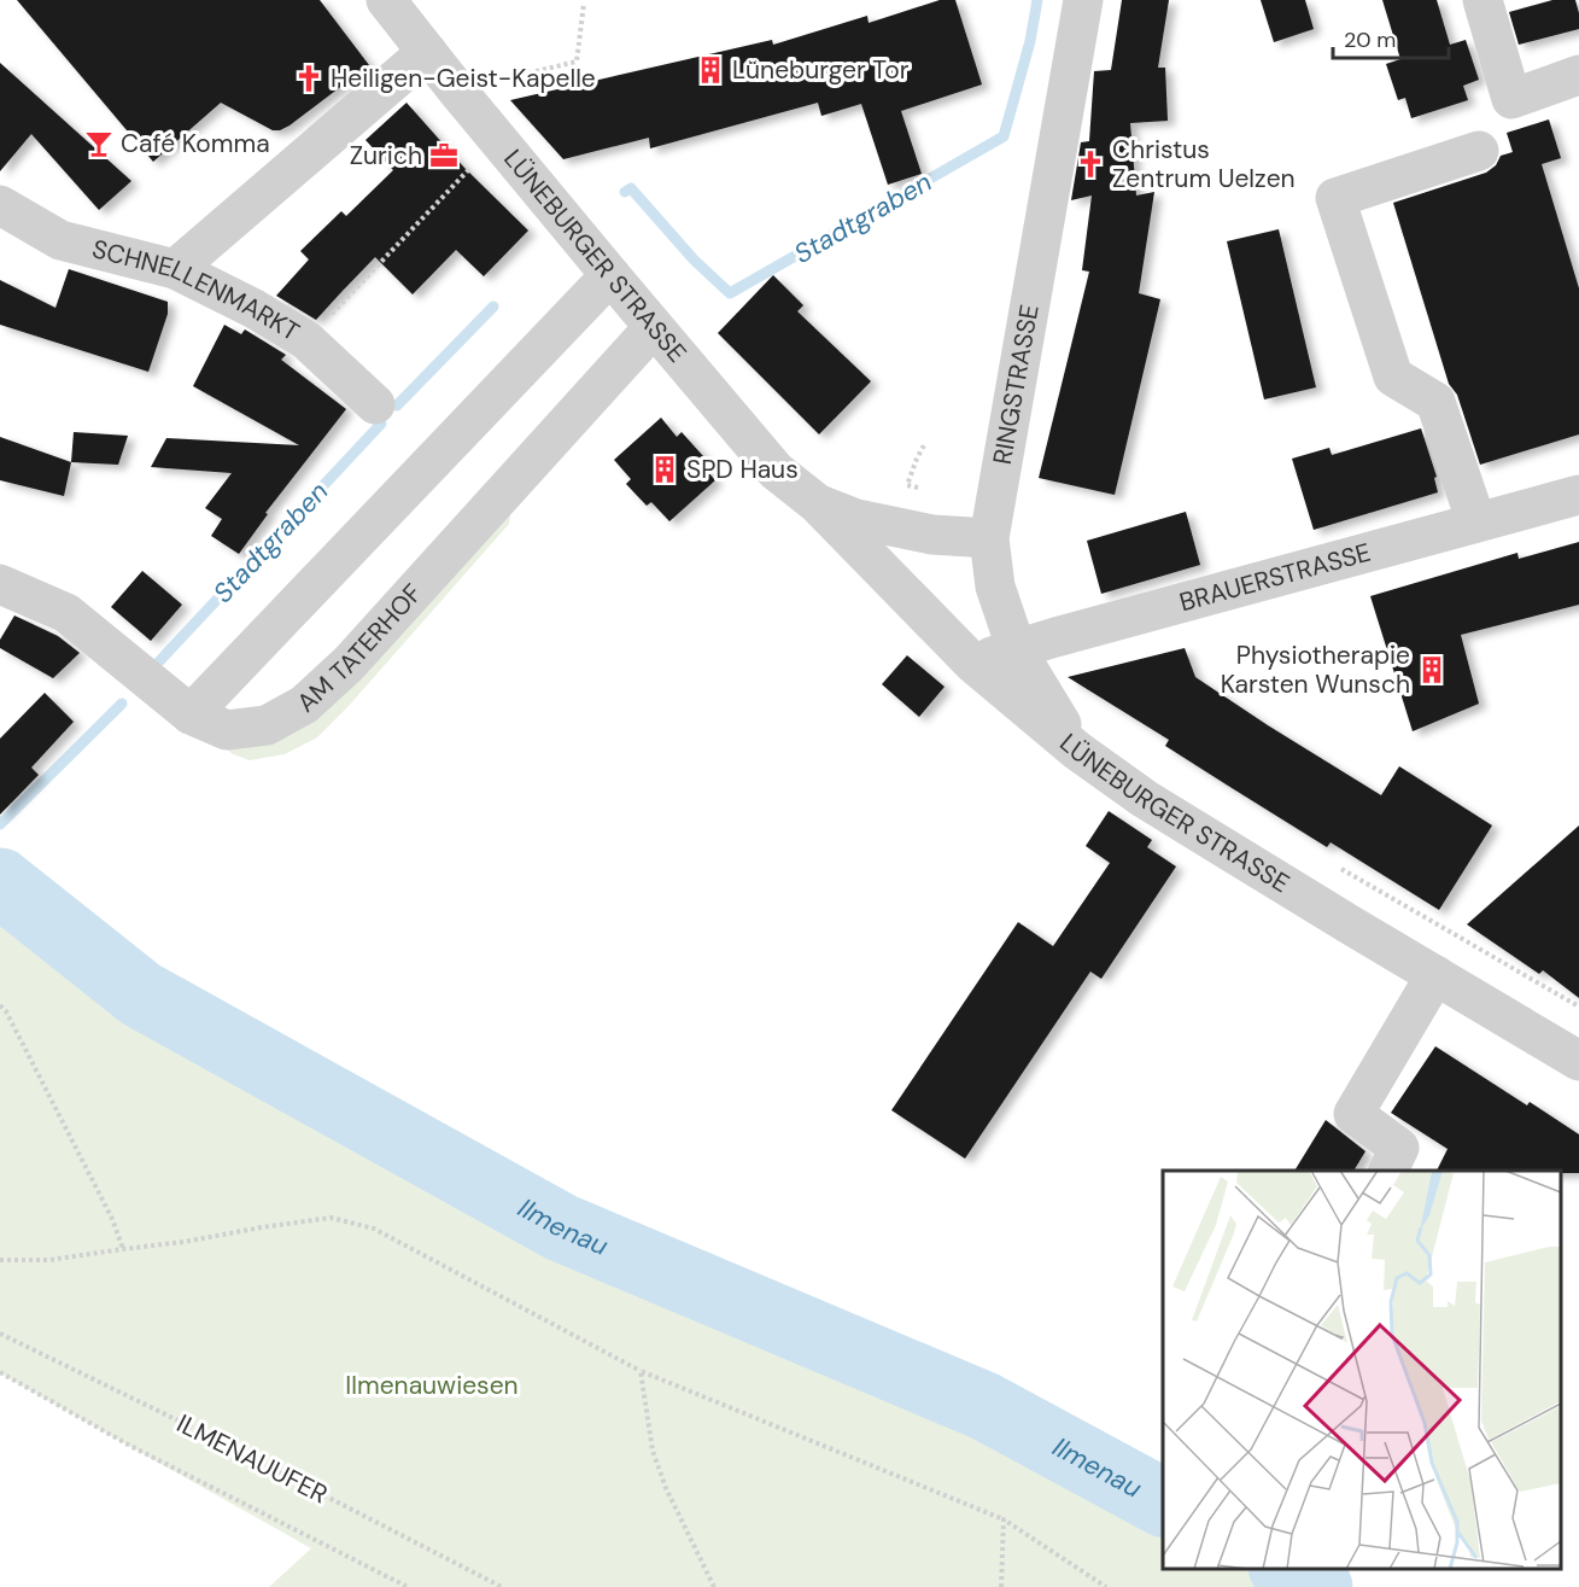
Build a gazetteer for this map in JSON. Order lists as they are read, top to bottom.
{
  "streets": {
    "street": [
      "LÜNEBURGER STRASSE",
      "SCHNELLENMARKT",
      "RINGSTRASSE",
      "BRAUERSTRASSE",
      "AM TATERHOF"
    ],
    "path": ["ILMENAUUFER"]
  },
  "crossings": [
    ["LÜNEBURGER STRASSE", "RINGSTRASSE"],
    ["LÜNEBURGER STRASSE", "BRAUERSTRASSE"],
    ["LÜNEBURGER STRASSE", "AM TATERHOF"],
    ["RINGSTRASSE", "BRAUERSTRASSE"]
  ],
  "water": ["Stadtgraben", "Ilmenau"],
  "parks": ["Ilmenauwiesen"],
  "places": {
    "building": ["Lüneburger Tor", "SPD Haus", "Physiotherapie Karsten Wunsch"],
    "church": ["Heiligen-Geist-Kapelle", "Christus Zentrum Uelzen"],
    "bar": ["Café Komma"],
    "office": ["Zurich"]
  },
  "scale_bar": "20 m"
}
